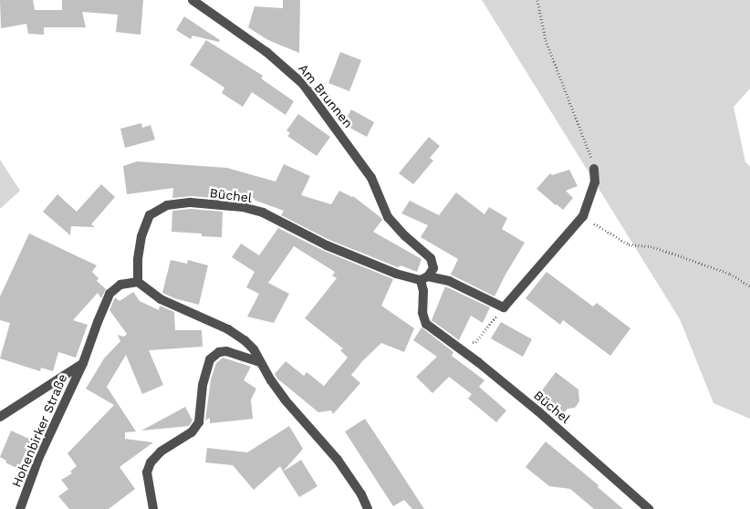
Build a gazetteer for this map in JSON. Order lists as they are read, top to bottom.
{
  "streets": {
    "street": ["Am Brunnen", "Büchel", "Hohenbirker Straße"]
  },
  "crossings": [
    ["Am Brunnen", "Büchel"]
  ]
}
